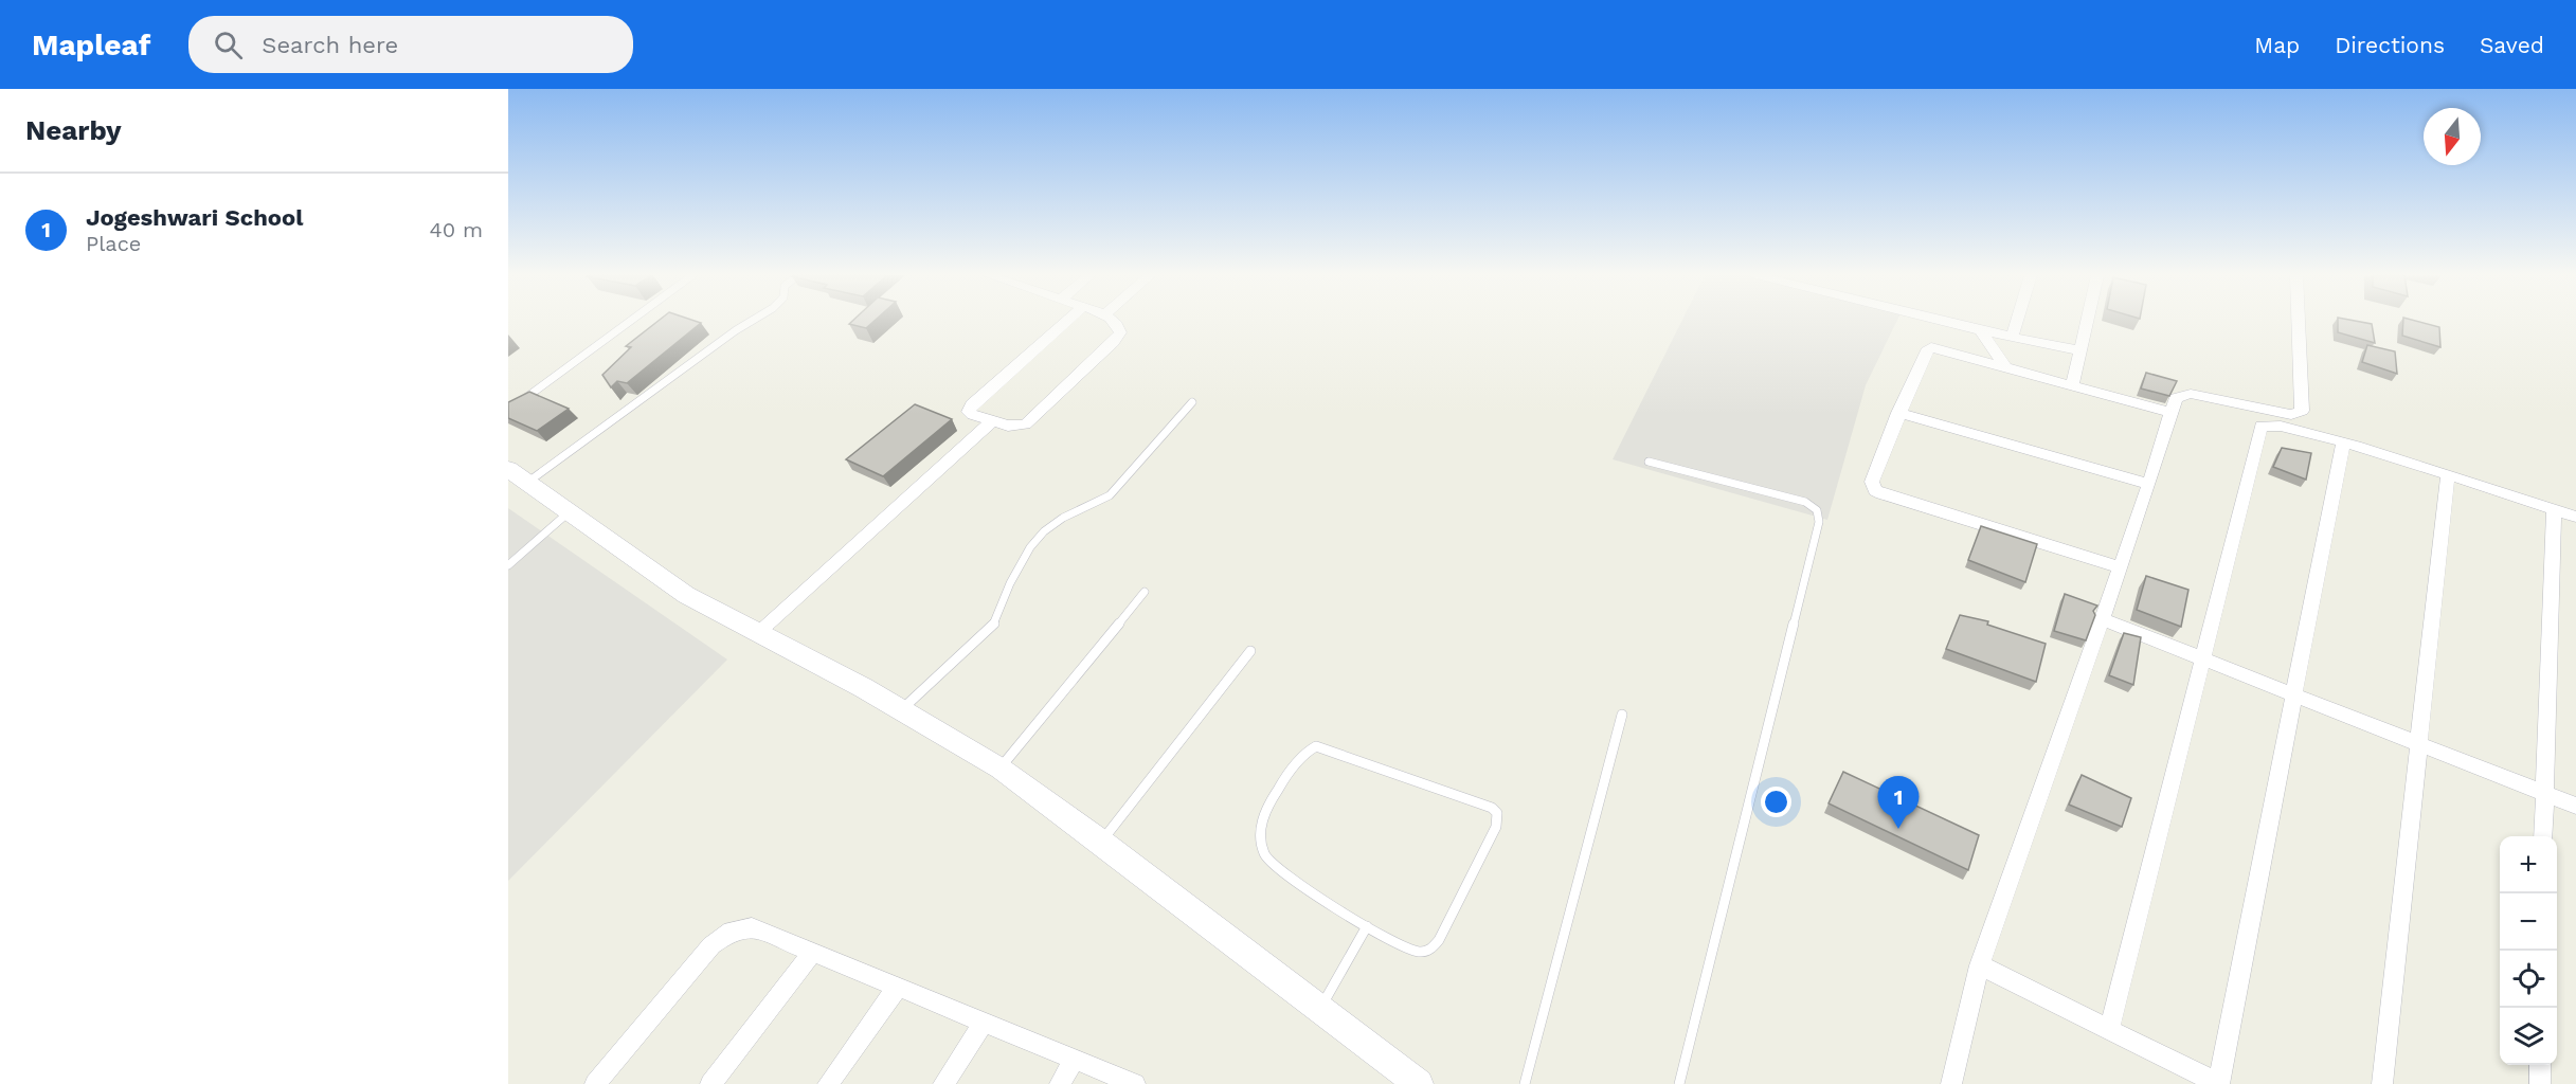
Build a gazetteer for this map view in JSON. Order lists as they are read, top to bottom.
{
  "north": "bottom",
  "page": {
    "header": "Mapleaf",
    "search": "Search here",
    "nav": ["Map", "Directions", "Saved"],
    "heading": "Nearby",
    "list": [
      {
        "mark": "1",
        "name": "Jogeshwari School",
        "note": "Place",
        "value": "40 m"
      }
    ],
    "pins": "1",
    "map_buttons": ["+", "−"]
  }
}
